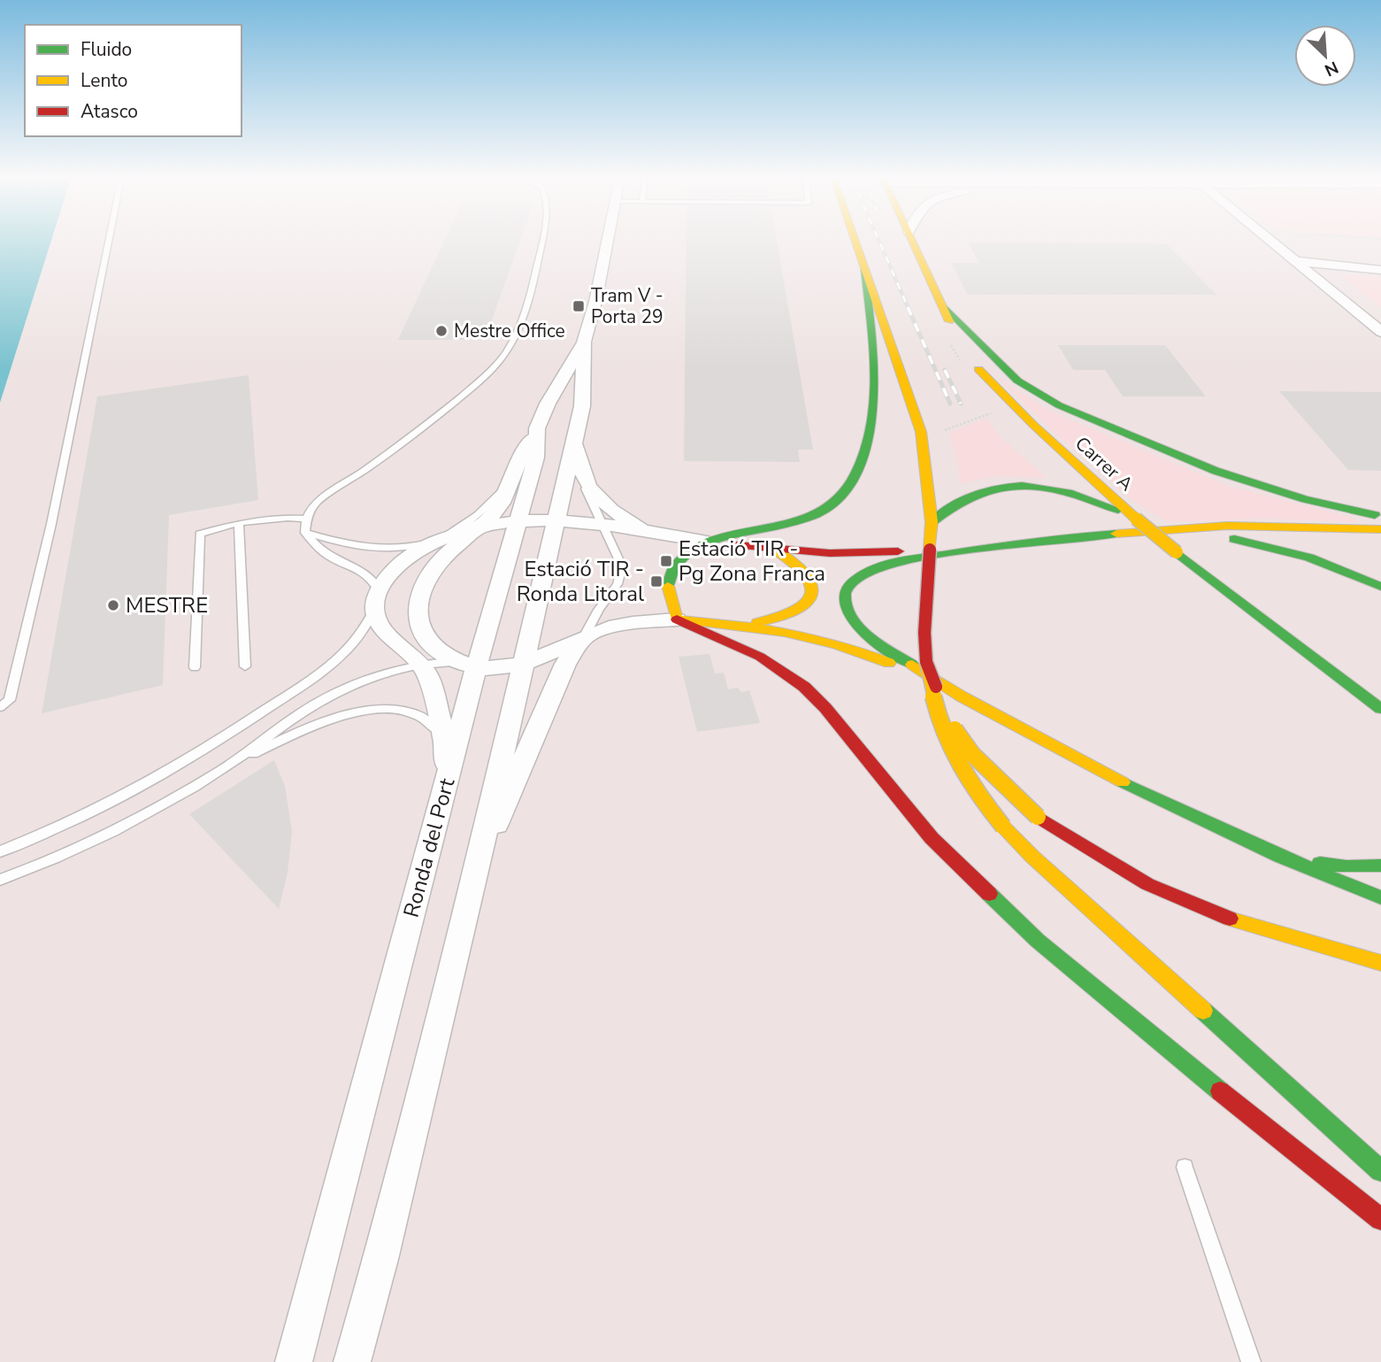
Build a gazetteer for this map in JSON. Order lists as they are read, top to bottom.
{
  "streets": {
    "main road": ["Carrer A"],
    "street": ["Ronda del Port"]
  },
  "places": {
    "transit": ["Tram V - Porta 29", "Estació TIR - Pg Zona Franca", "Estació TIR - Ronda Litoral"],
    "other": ["Mestre Office", "MESTRE"]
  },
  "legend": ["Fluido", "Lento", "Atasco"],
  "north": "bottom right"
}
